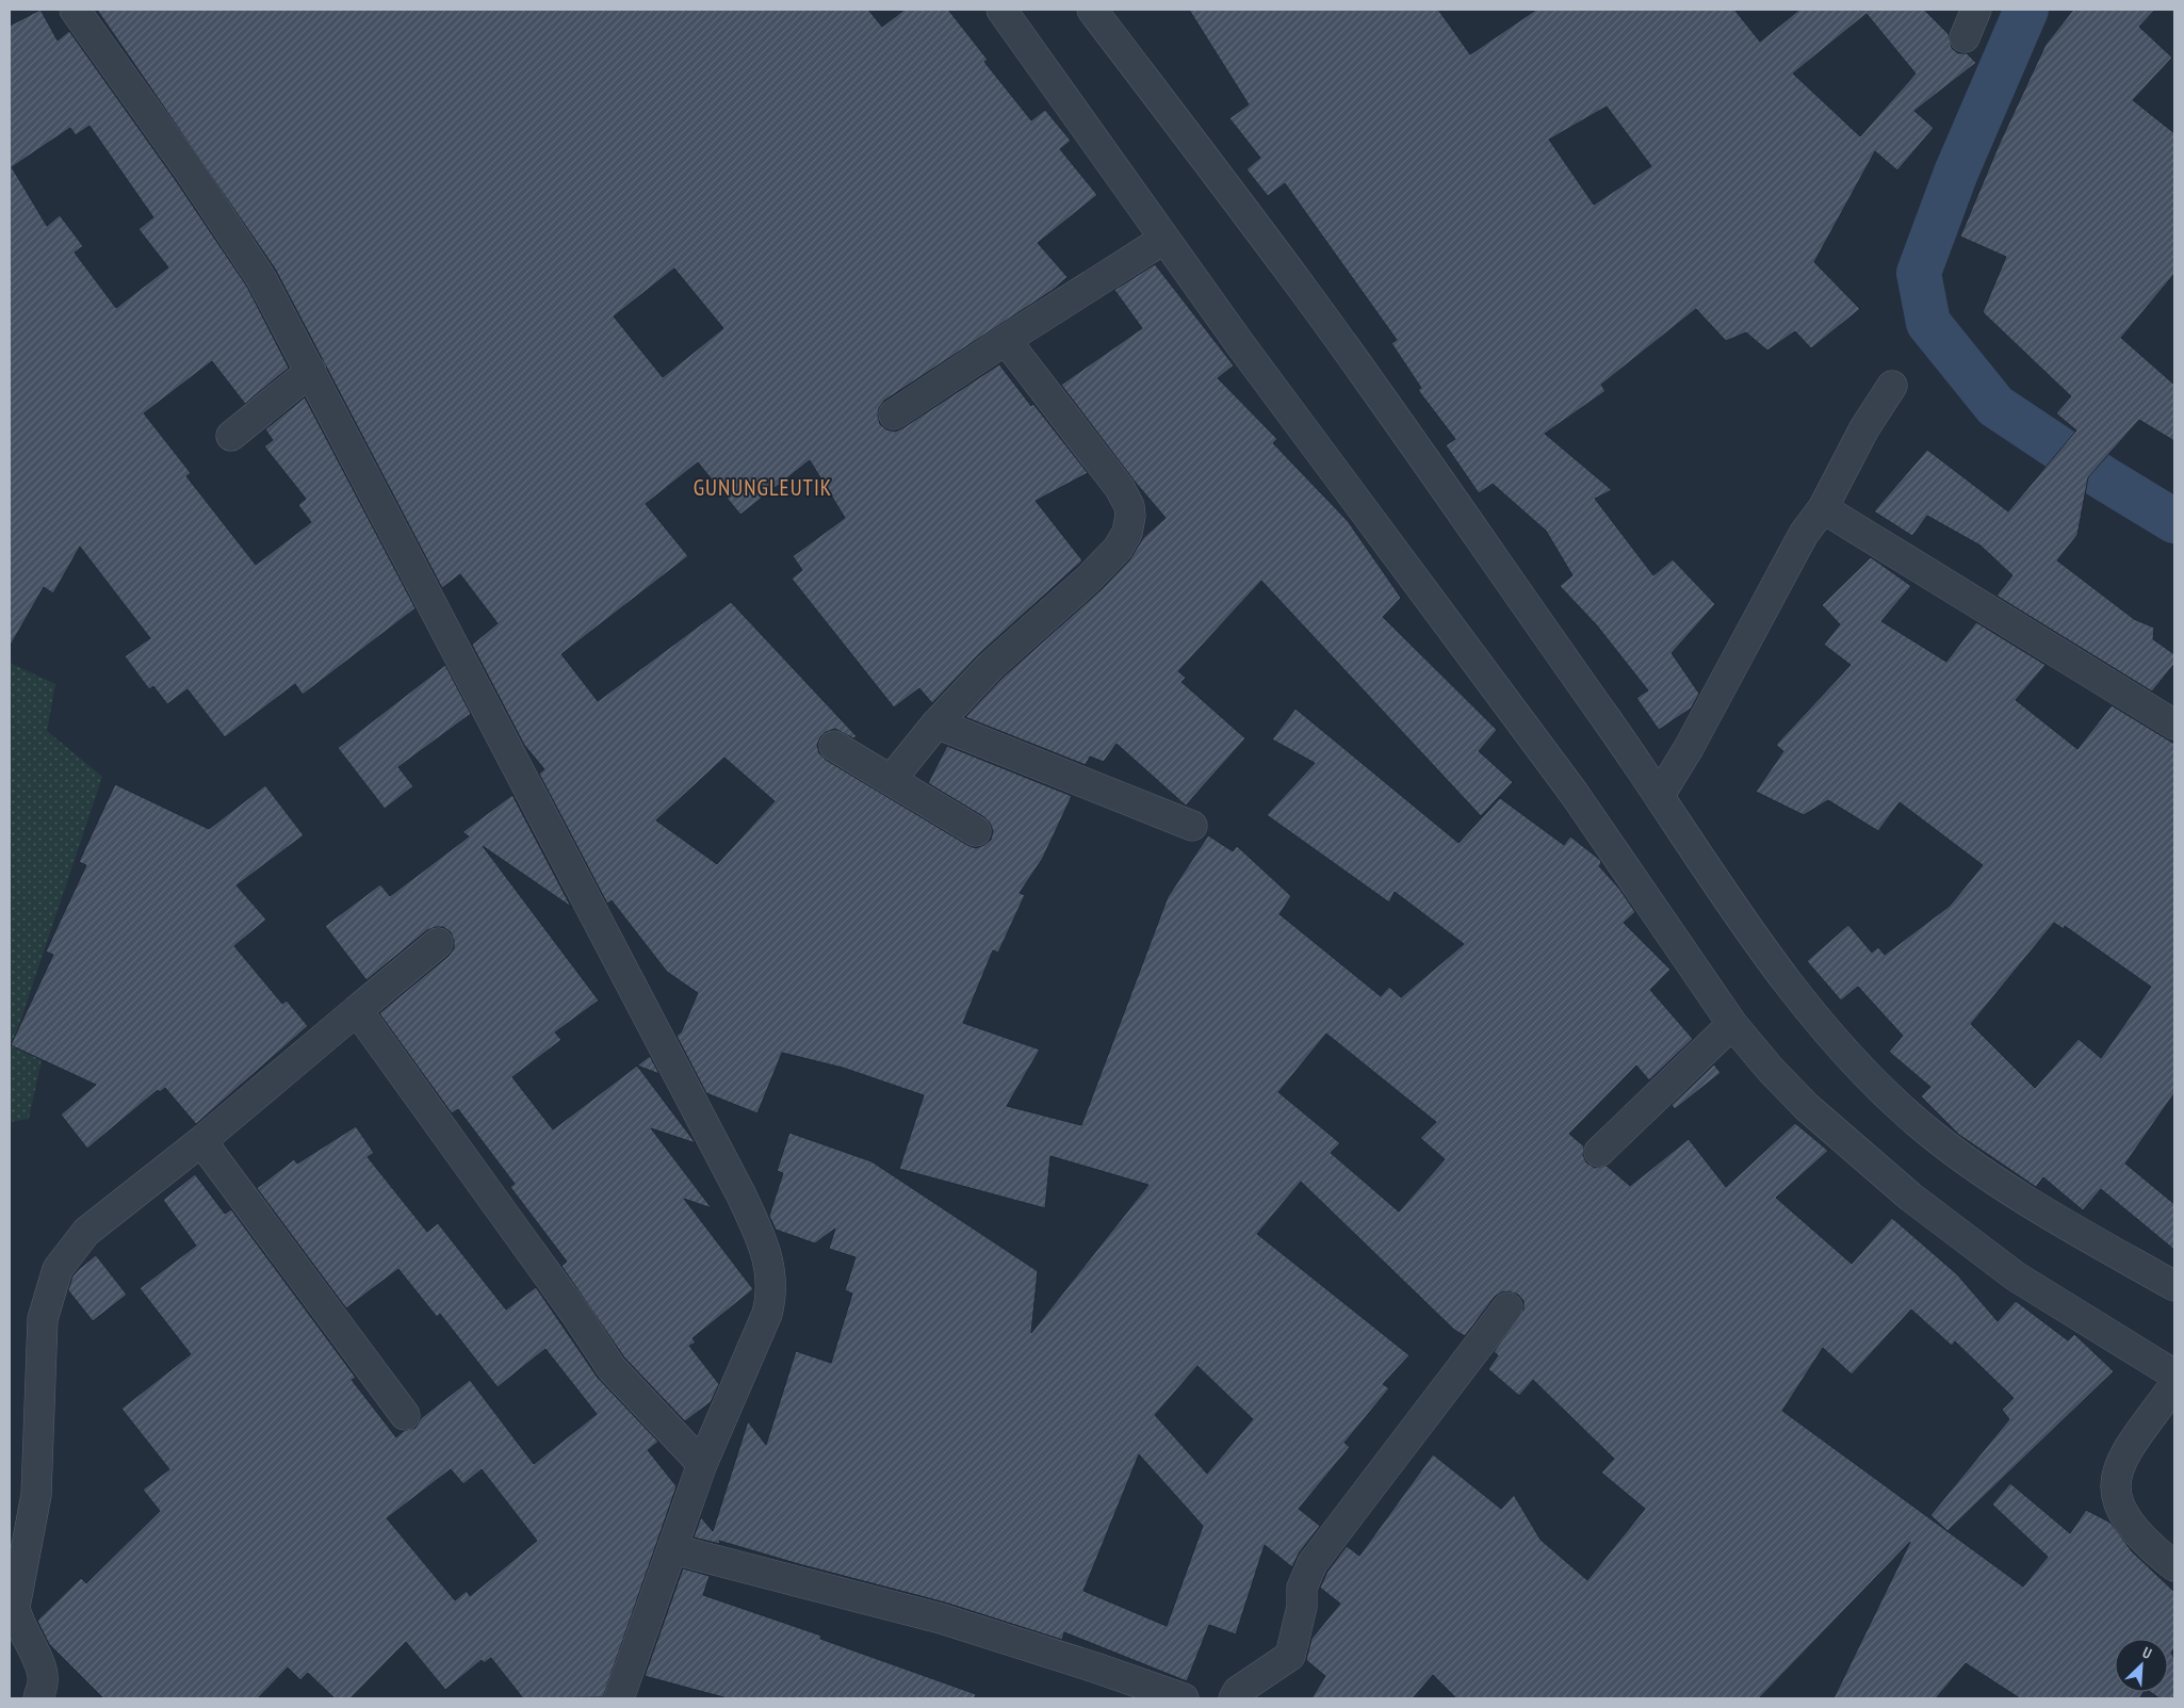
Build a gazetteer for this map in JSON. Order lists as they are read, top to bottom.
{
  "districts": ["GUNUNGLEUTIK"],
  "north": "top right"
}
